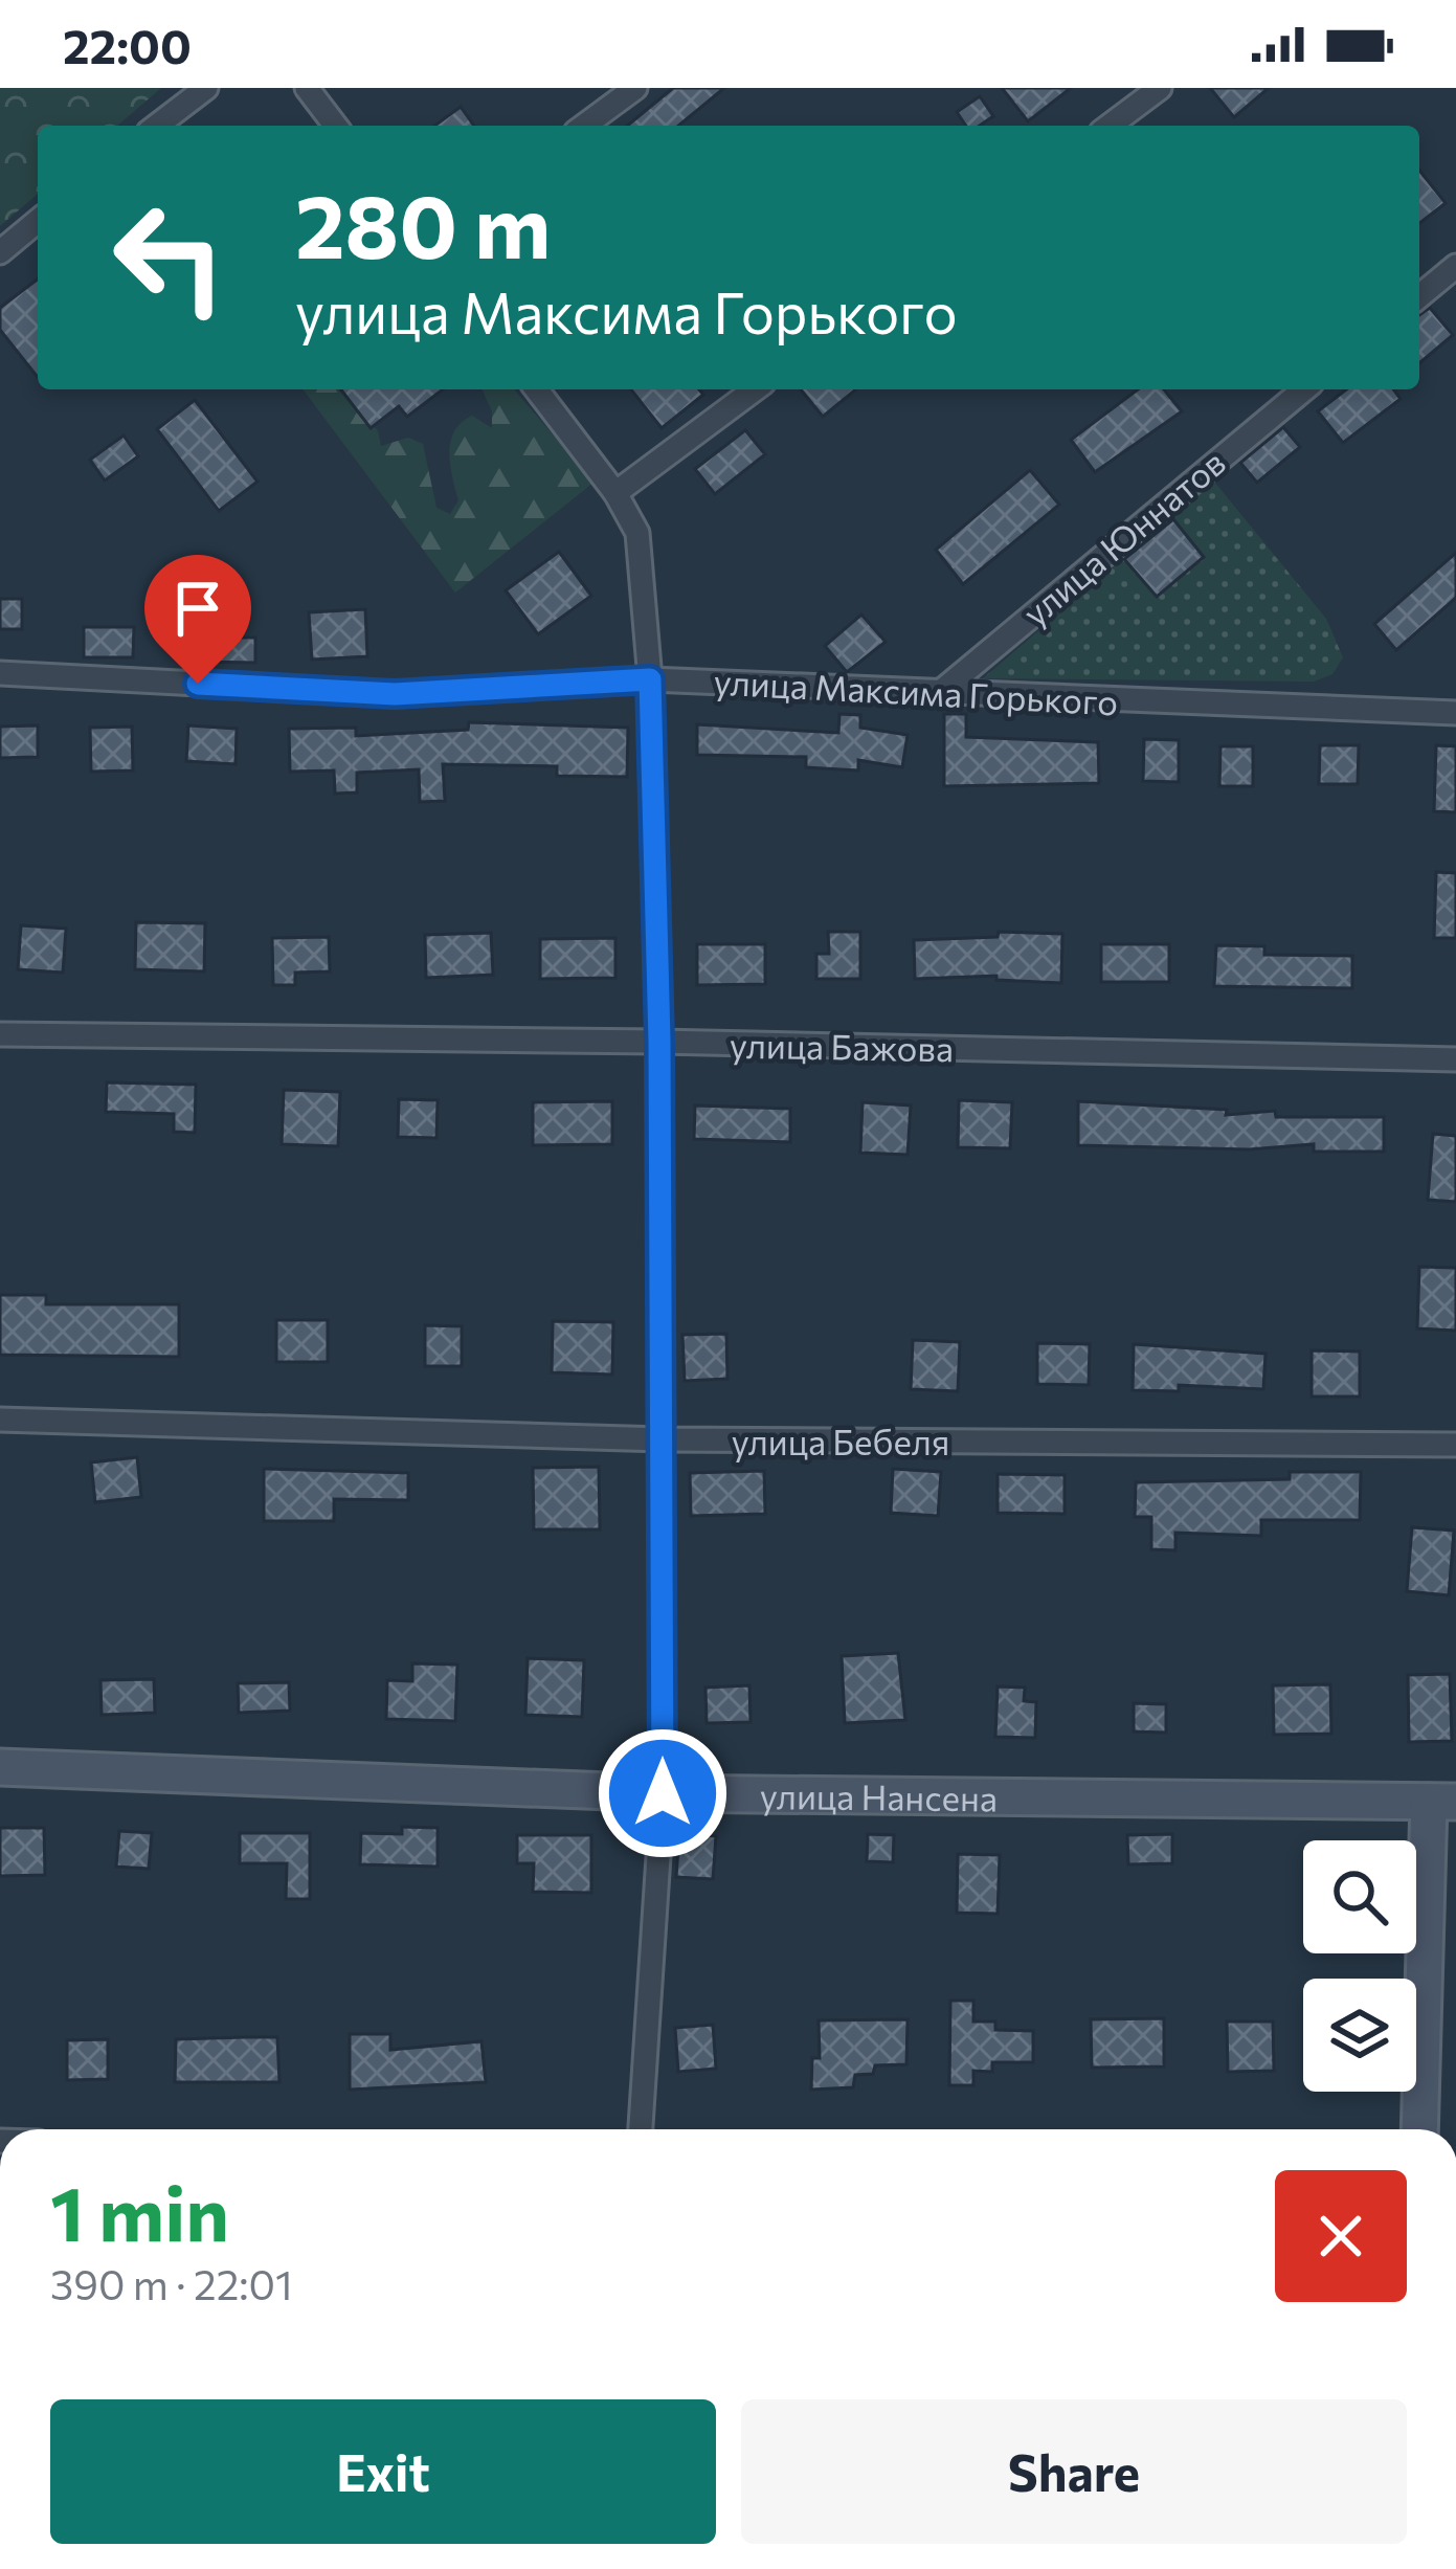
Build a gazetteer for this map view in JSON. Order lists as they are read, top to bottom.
{
  "streets": {
    "main road": ["улица Нансена"],
    "street": [
      "улица Юннатов",
      "улица Максима Горького",
      "улица Бажова",
      "улица Бебеля"
    ]
  },
  "crossings": [
    ["улица Юннатов", "улица Максима Горького"]
  ],
  "page": {
    "status": "22:00",
    "turn": ["280 m", "улица Максима Горького"],
    "heading": ["1 min", "390 m · 22:01"],
    "buttons": ["Exit", "Share"]
  }
}
